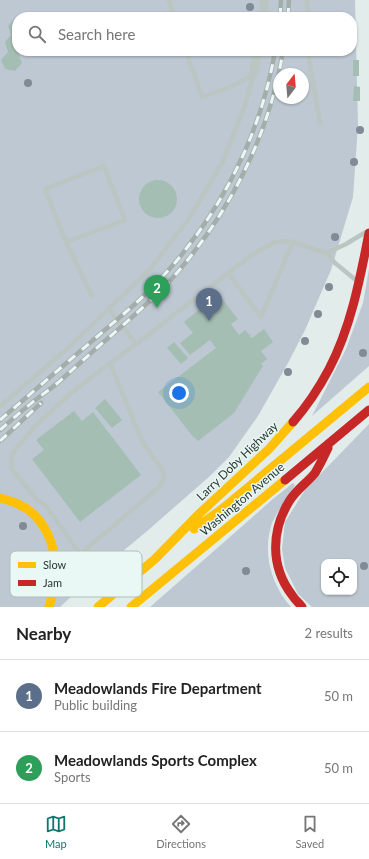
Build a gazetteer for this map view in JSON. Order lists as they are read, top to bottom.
{
  "streets": {
    "main road": ["Larry Doby Highway", "Washington Avenue"]
  },
  "crossings": [
    ["Larry Doby Highway", "Washington Avenue"]
  ],
  "legend": ["Slow", "Jam"],
  "north": "top",
  "page": {
    "search": "Search here",
    "pins": ["2", "1"],
    "heading": ["Nearby", "2 results"],
    "list": [
      {
        "mark": "1",
        "name": "Meadowlands Fire Department",
        "note": "Public building",
        "value": "50 m"
      },
      {
        "mark": "2",
        "name": "Meadowlands Sports Complex",
        "note": "Sports",
        "value": "50 m"
      }
    ],
    "nav": ["Map", "Directions", "Saved"]
  }
}
